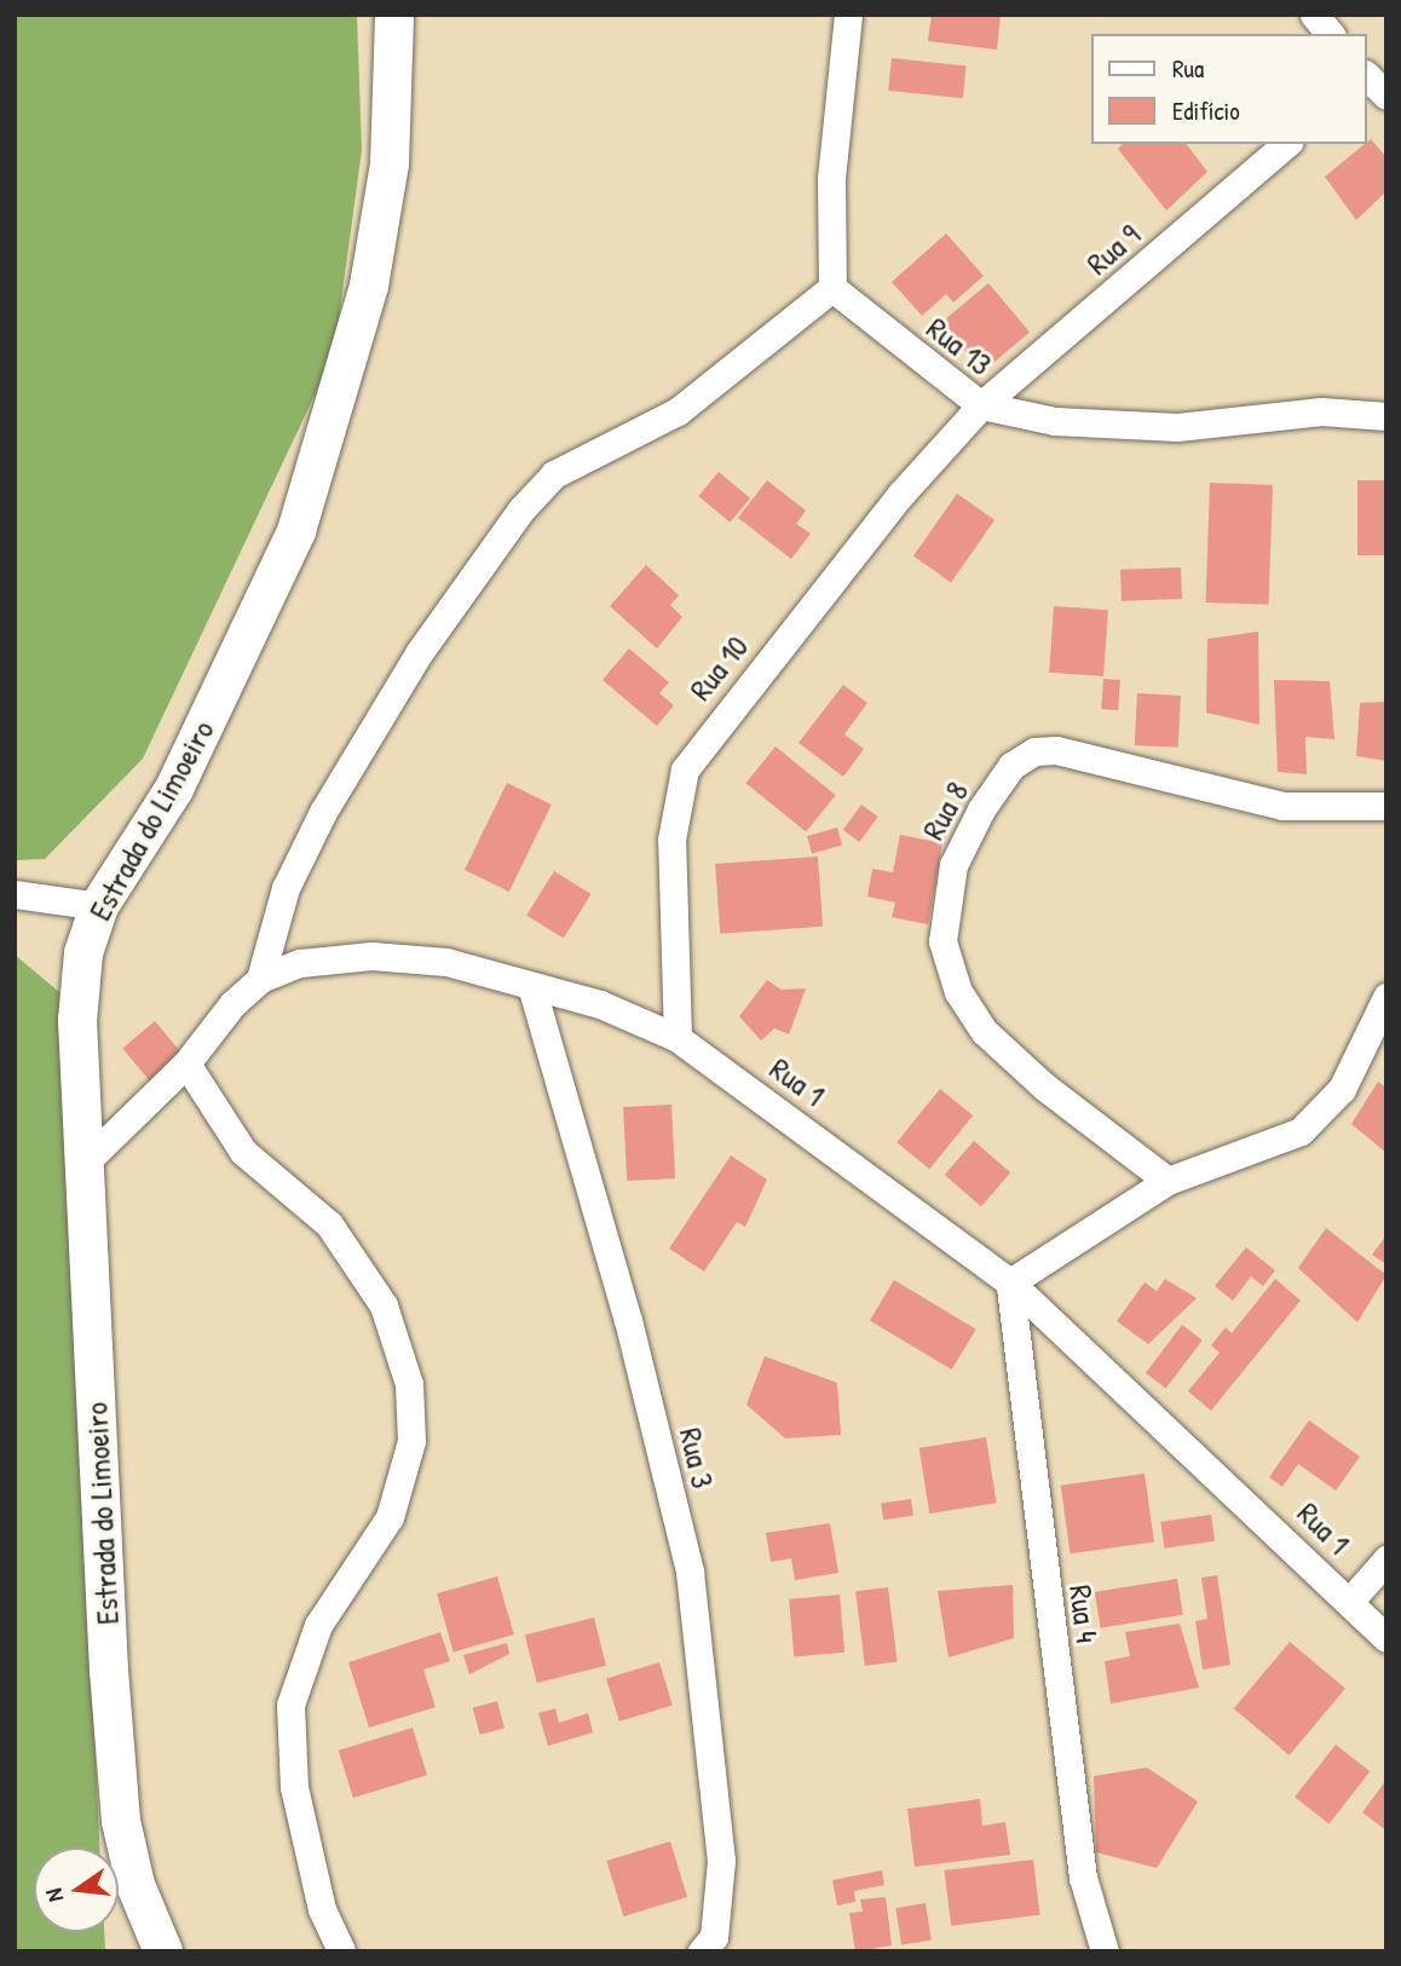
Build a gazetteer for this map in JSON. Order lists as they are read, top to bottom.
{
  "streets": {
    "street": [
      "Rua 9",
      "Rua 13",
      "Rua 10",
      "Rua 8",
      "Estrada do Limoeiro",
      "Rua 1",
      "Rua 3",
      "Rua 4"
    ]
  },
  "crossings": [
    ["Rua 9", "Rua 13"],
    ["Rua 9", "Rua 10"],
    ["Rua 13", "Rua 10"],
    ["Rua 10", "Rua 1"],
    ["Estrada do Limoeiro", "Rua 1"],
    ["Rua 1", "Rua 3"],
    ["Rua 1", "Rua 4"]
  ],
  "legend": ["Rua", "Edifício"],
  "north": "left"
}
